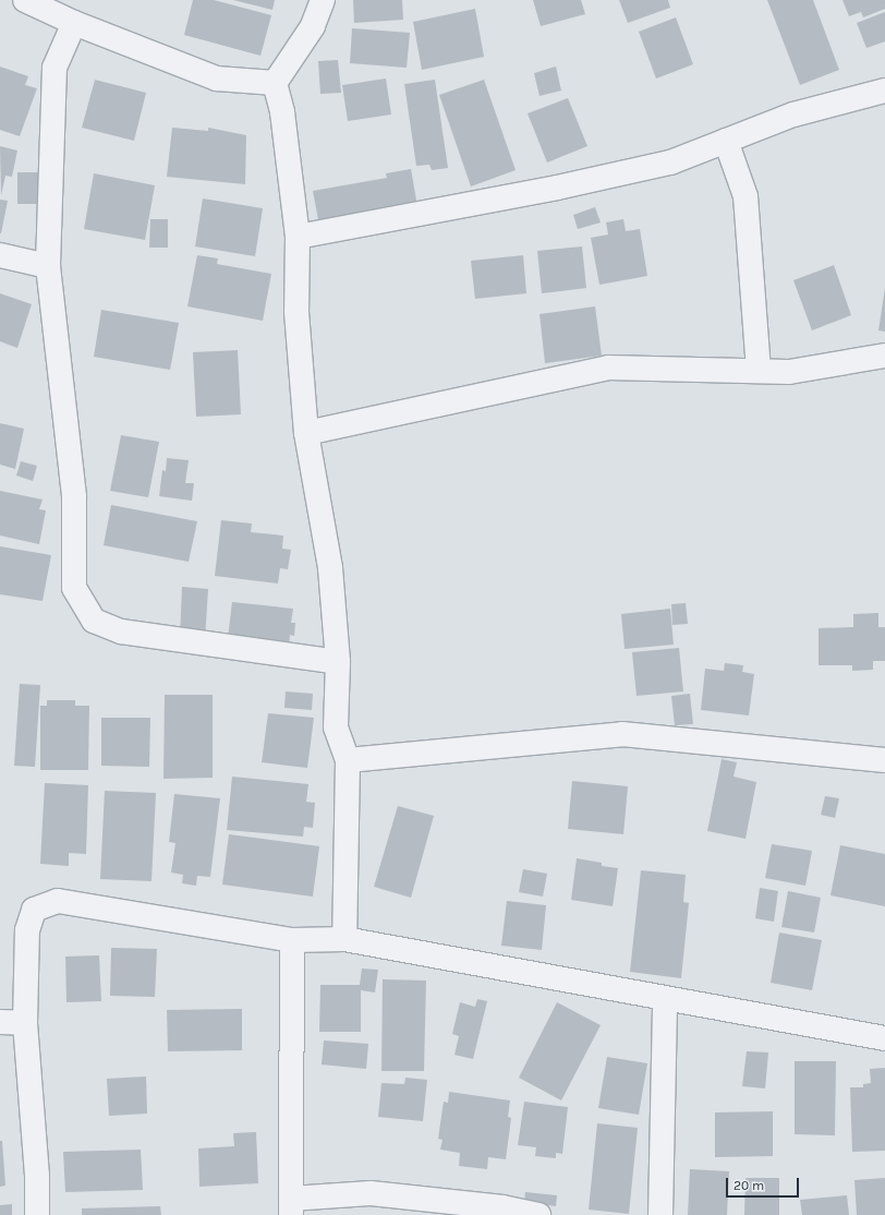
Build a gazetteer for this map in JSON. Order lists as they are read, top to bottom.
{
  "scale_bar": "20 m"
}
